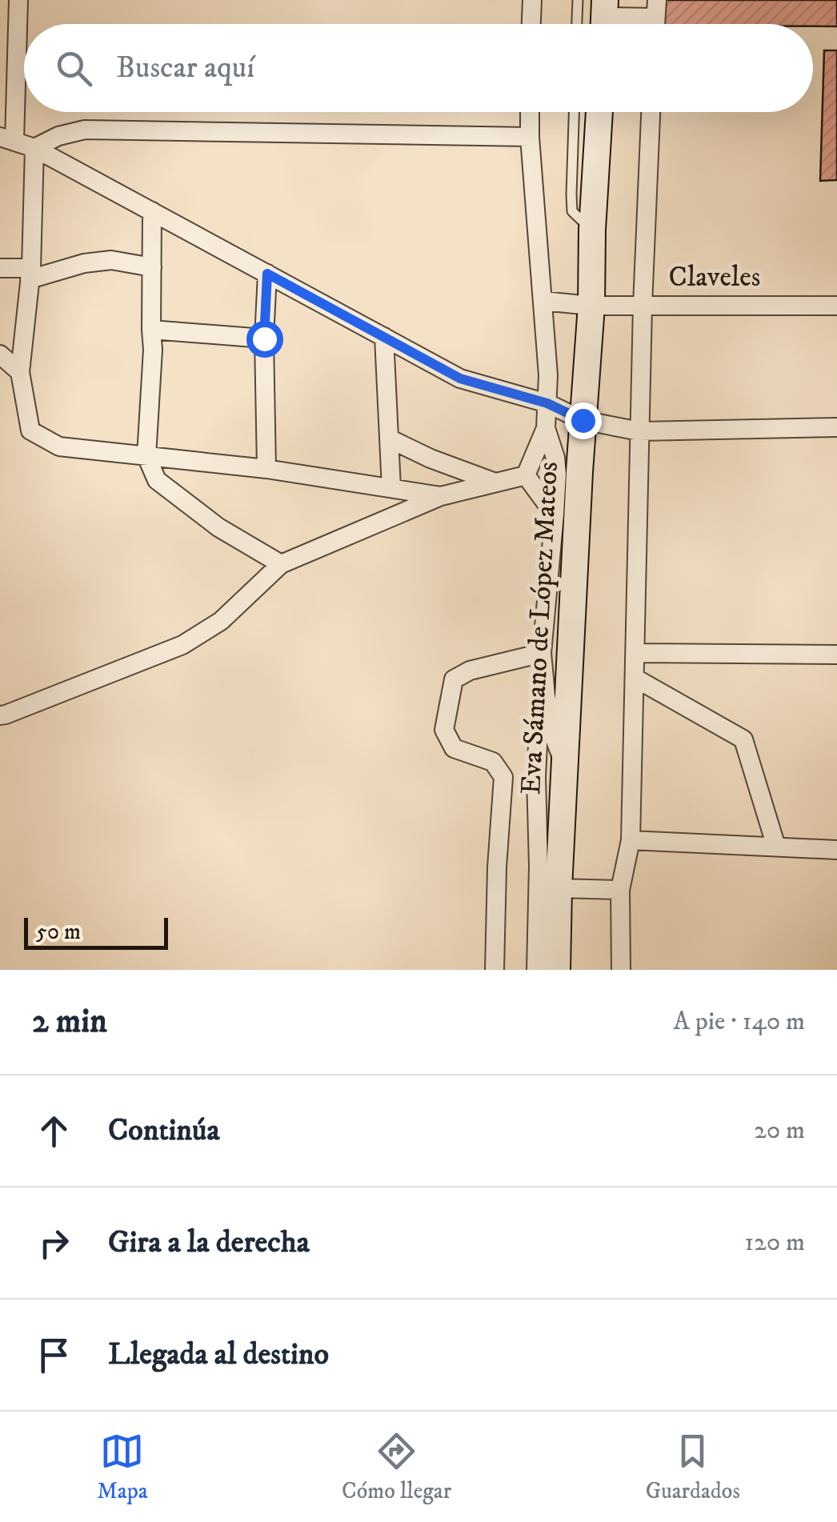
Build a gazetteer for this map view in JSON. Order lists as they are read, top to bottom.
{
  "streets": {
    "main road": ["Eva Sámano de López Mateos"],
    "street": ["Claveles"]
  },
  "crossings": [
    ["Claveles", "Eva Sámano de López Mateos"]
  ],
  "scale_bar": "50 m",
  "page": {
    "search": "Buscar aquí",
    "scale": "50 m",
    "heading": ["2 min", "A pie · 140 m"],
    "list": [
      ["Continúa", "20 m"],
      ["Gira a la derecha", "120 m"],
      "Llegada al destino"
    ],
    "nav": ["Mapa", "Cómo llegar", "Guardados"]
  }
}
